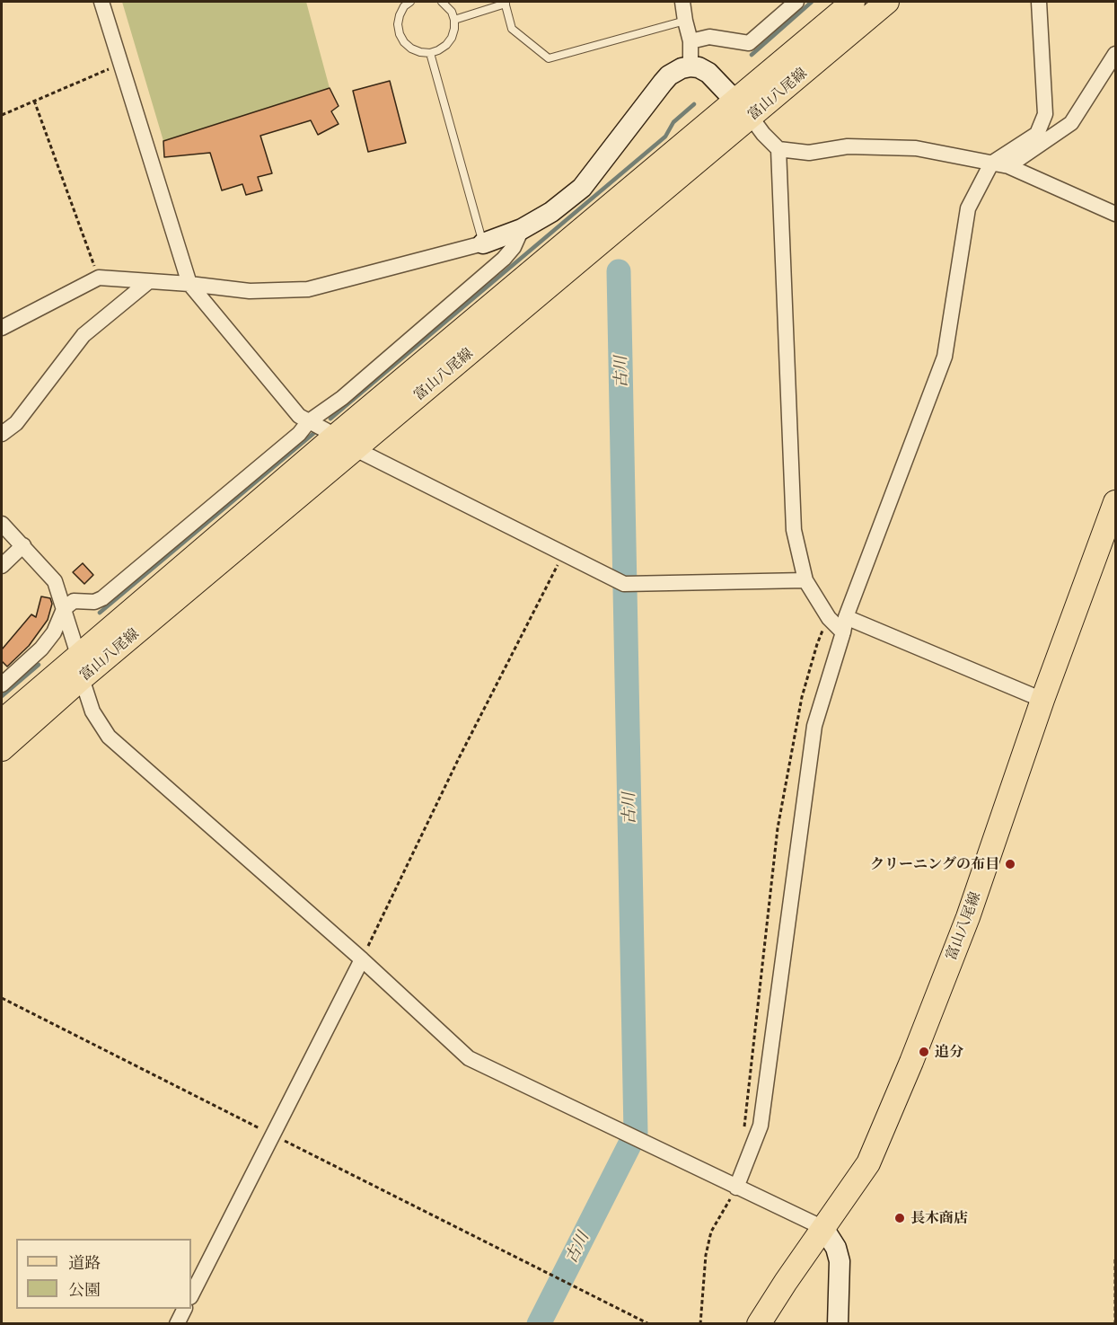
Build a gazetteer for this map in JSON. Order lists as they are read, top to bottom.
{
  "streets": {
    "main road": ["富山八尾線"]
  },
  "water": ["古川"],
  "places": ["クリーニングの布目", "追分", "長木商店"],
  "legend": ["道路", "公園"]
}
